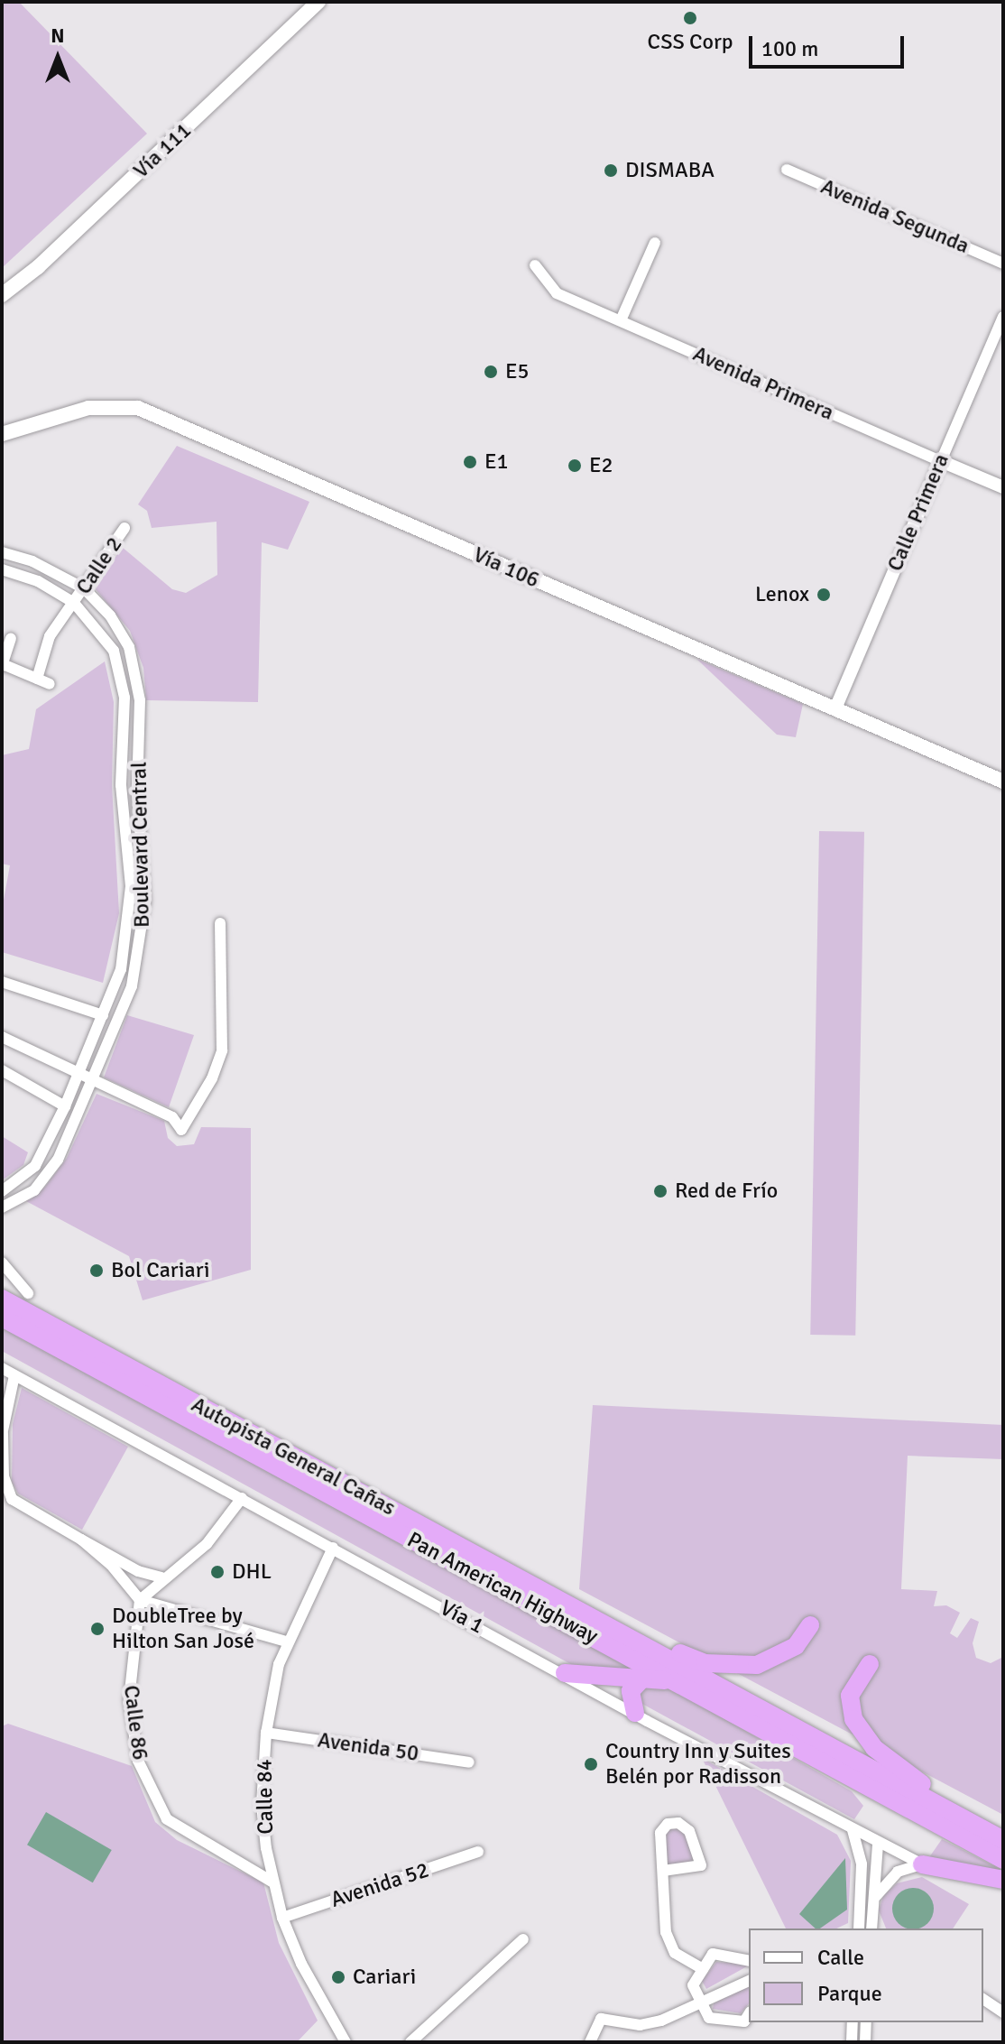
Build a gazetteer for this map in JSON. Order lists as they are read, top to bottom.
{
  "streets": {
    "highway": ["Autopista General Cañas", "Pan American Highway"],
    "main road": ["Vía 111", "Vía 106"],
    "street": [
      "Avenida Segunda",
      "Avenida Primera",
      "Calle Primera",
      "Calle 2",
      "Boulevard Central",
      "Vía 1",
      "Calle 86",
      "Avenida 50",
      "Calle 84",
      "Avenida 52"
    ]
  },
  "crossings": [
    ["Avenida Primera", "Calle Primera"],
    ["Calle Primera", "Vía 106"],
    ["Calle 2", "Boulevard Central"],
    ["Vía 1", "Calle 84"],
    ["Calle 86", "Calle 84"],
    ["Avenida 50", "Calle 84"],
    ["Calle 84", "Avenida 52"]
  ],
  "places": [
    "CSS Corp",
    "DISMABA",
    "E5",
    "E1",
    "E2",
    "Lenox",
    "Red de Frío",
    "Bol Cariari",
    "DHL",
    "DoubleTree by Hilton San José",
    "Country Inn y Suites Belén por Radisson",
    "Cariari"
  ],
  "legend": ["Calle", "Parque"],
  "scale_bar": "100 m",
  "north": "top"
}
